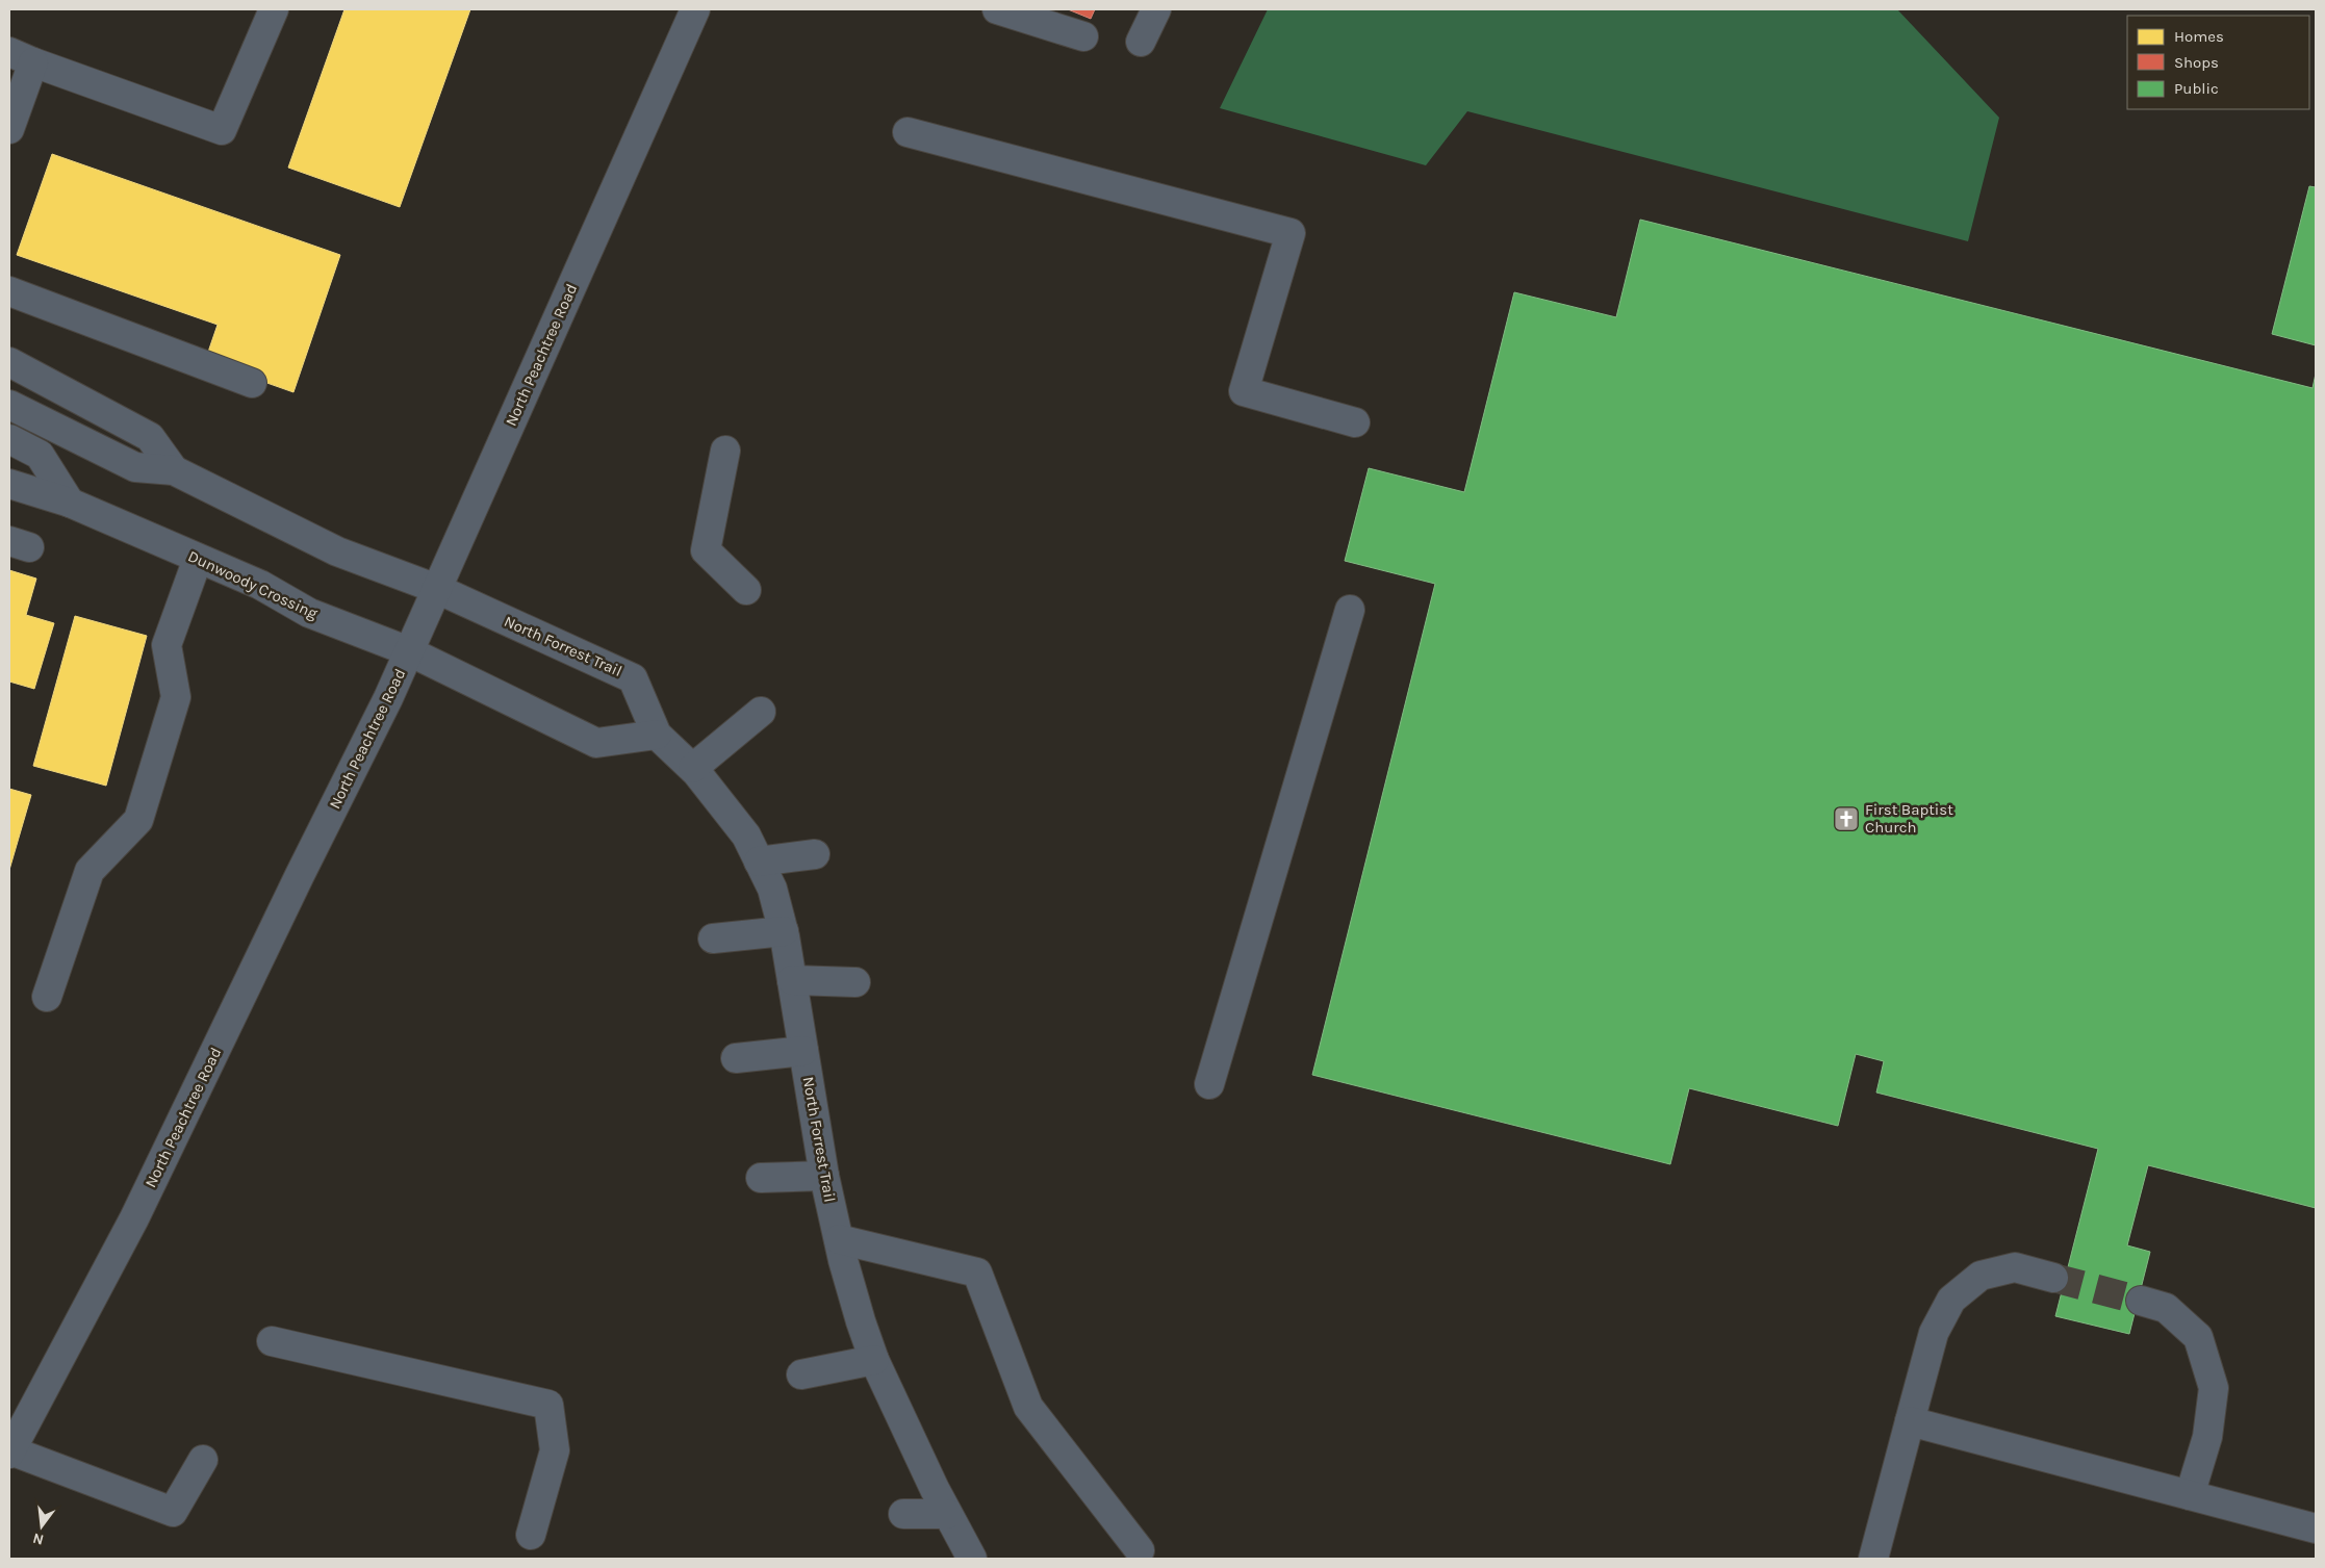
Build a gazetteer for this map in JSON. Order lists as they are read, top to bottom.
{
  "streets": {
    "street": ["North Peachtree Road", "Dunwoody Crossing", "North Forrest Trail"]
  },
  "crossings": [
    ["North Peachtree Road", "Dunwoody Crossing"],
    ["North Peachtree Road", "North Forrest Trail"]
  ],
  "places": {
    "church": ["First Baptist Church"]
  },
  "legend": ["Homes", "Shops", "Public"],
  "north": "bottom"
}
